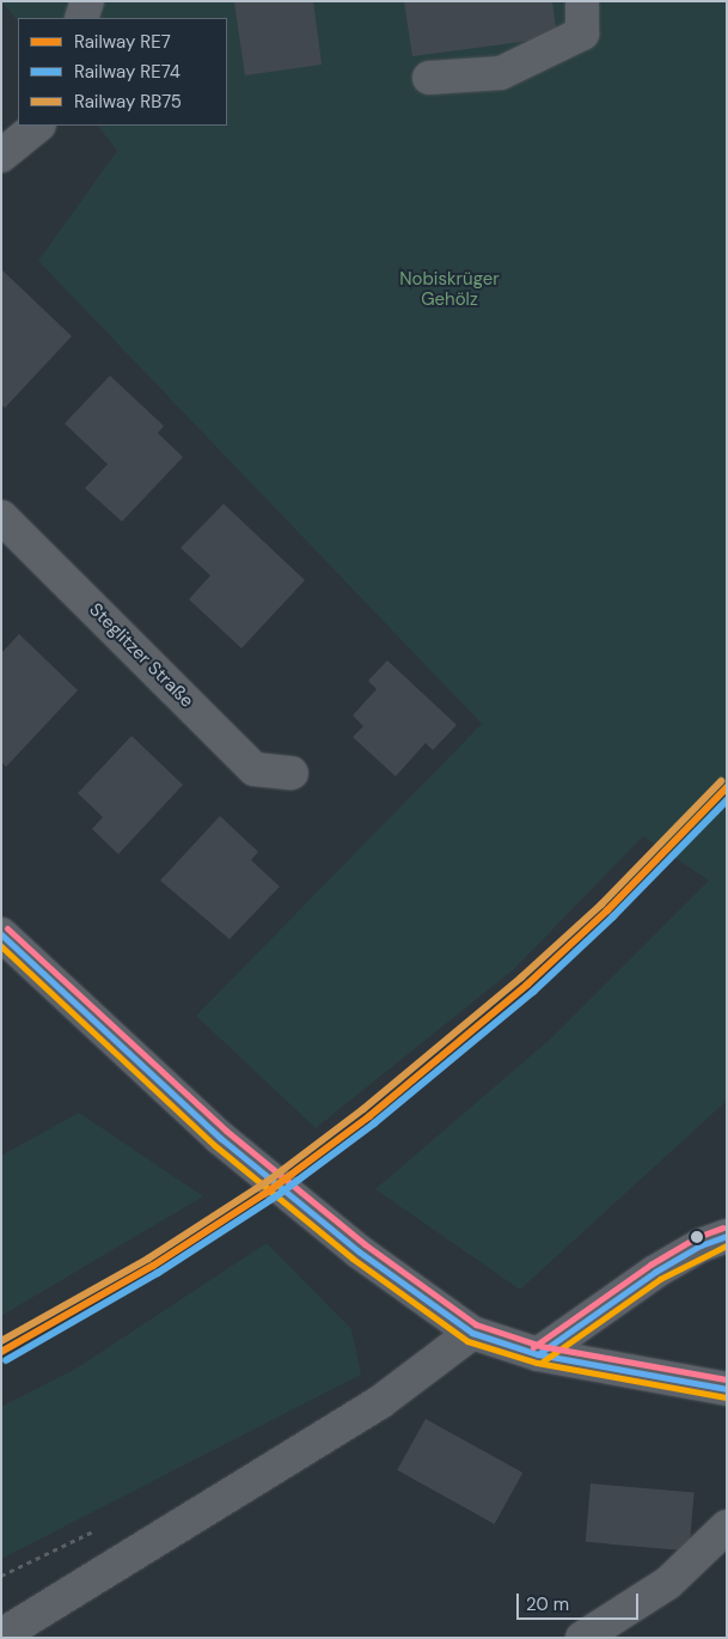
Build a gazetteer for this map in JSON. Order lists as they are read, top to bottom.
{
  "streets": {
    "street": ["Steglitzer Straße"]
  },
  "parks": ["Nobiskrüger Gehölz"],
  "lines": ["rail line RB75", "rail line RE7", "rail line RE74"],
  "legend": ["Railway RE7", "Railway RE74", "Railway RB75"],
  "scale_bar": "20 m"
}
